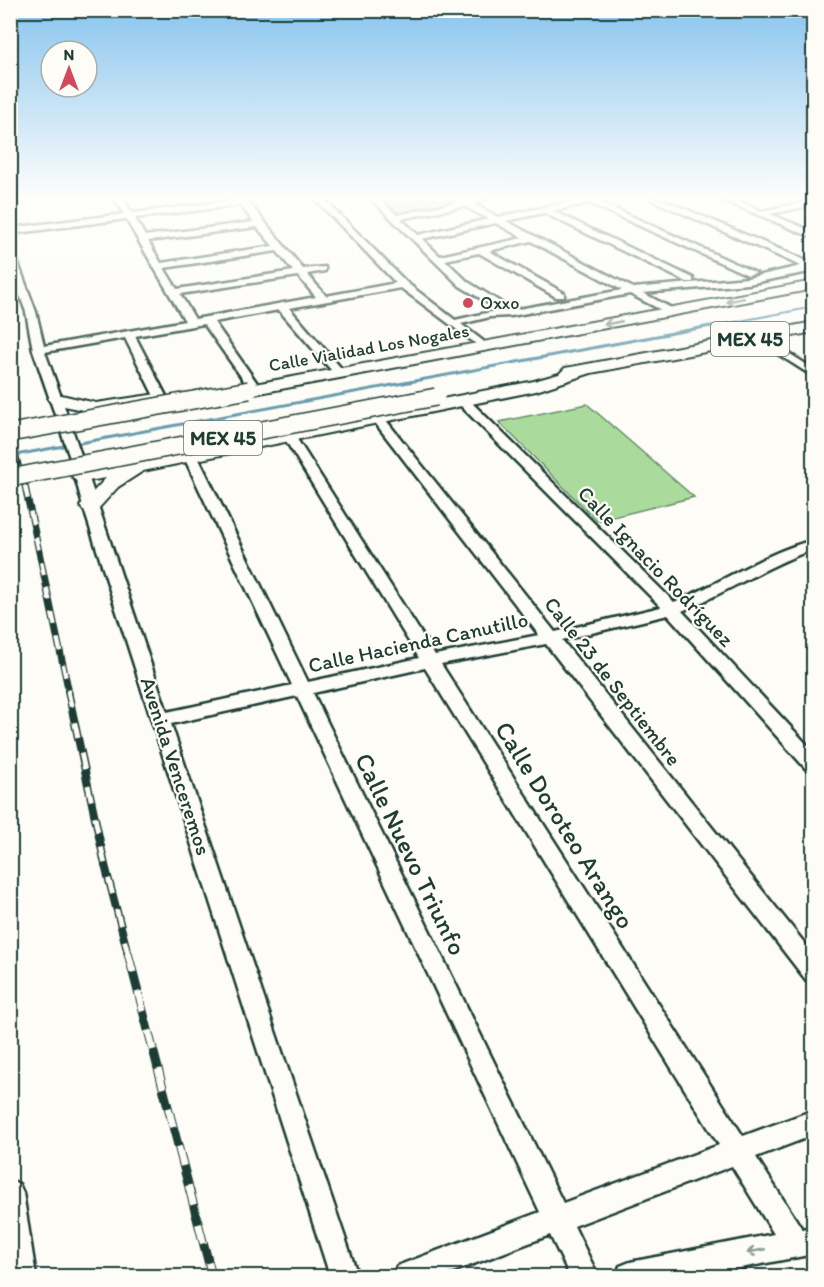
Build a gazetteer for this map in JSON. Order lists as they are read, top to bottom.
{
  "streets": {
    "highway": ["MEX 45", "Calle Vialidad Los Nogales"],
    "street": [
      "Calle Ignacio Rodríguez",
      "Calle Hacienda Canutillo",
      "Calle 23 de Septiembre",
      "Avenida Venceremos",
      "Calle Doroteo Arango",
      "Calle Nuevo Triunfo"
    ]
  },
  "crossings": [
    ["MEX 45", "Calle Vialidad Los Nogales"],
    ["Calle Ignacio Rodríguez", "Calle Hacienda Canutillo"],
    ["Calle Hacienda Canutillo", "Calle 23 de Septiembre"],
    ["Calle Hacienda Canutillo", "Avenida Venceremos"],
    ["Calle Hacienda Canutillo", "Calle Doroteo Arango"],
    ["Calle Hacienda Canutillo", "Calle Nuevo Triunfo"]
  ],
  "places": ["Oxxo"],
  "north": "top"
}
